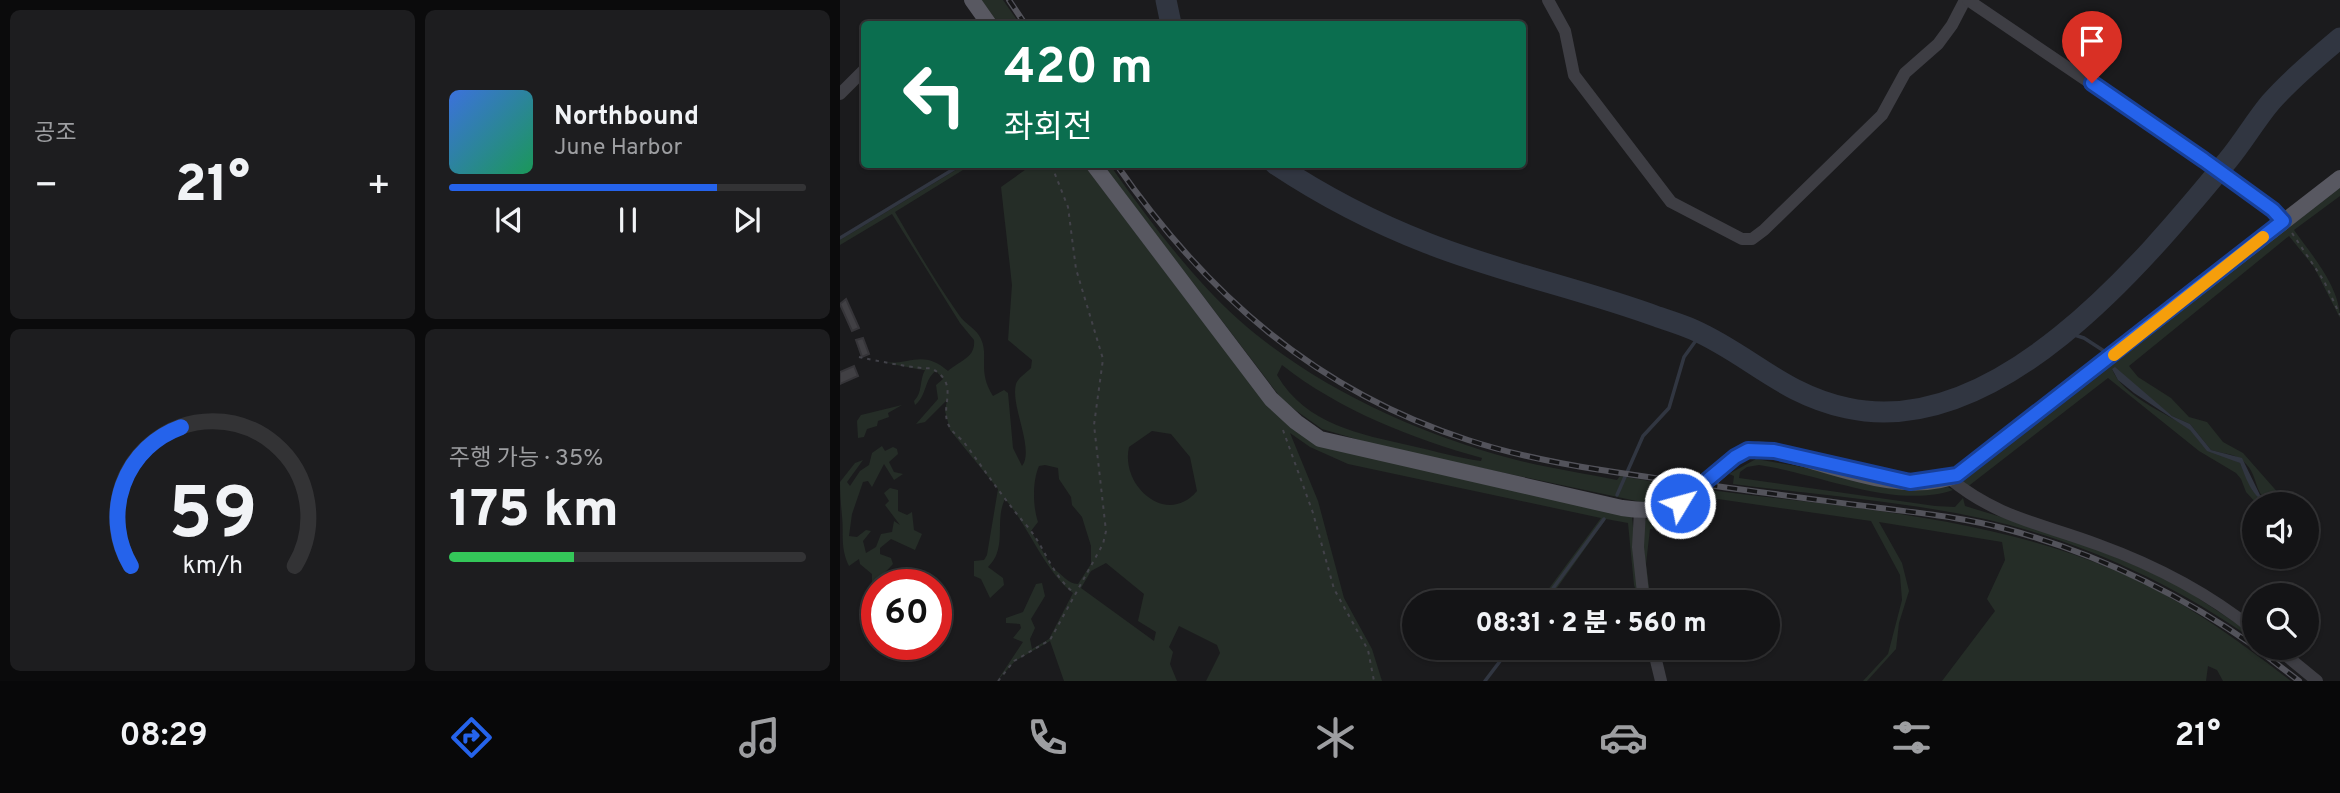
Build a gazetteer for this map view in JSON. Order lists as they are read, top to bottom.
{
  "page": {
    "tile": [
      "공조",
      ["주행 가능 · 35%", "175 km"]
    ],
    "turn": ["420 m", "좌회전"],
    "song": ["Northbound", "June Harbor"],
    "heat": ["−", "21°", "+"],
    "limit": "60",
    "trip": "08:31 · 2 분 · 560 m",
    "tabs": ["08:29", "21°"],
    "gauge": ["59", "km/h"]
  }
}
